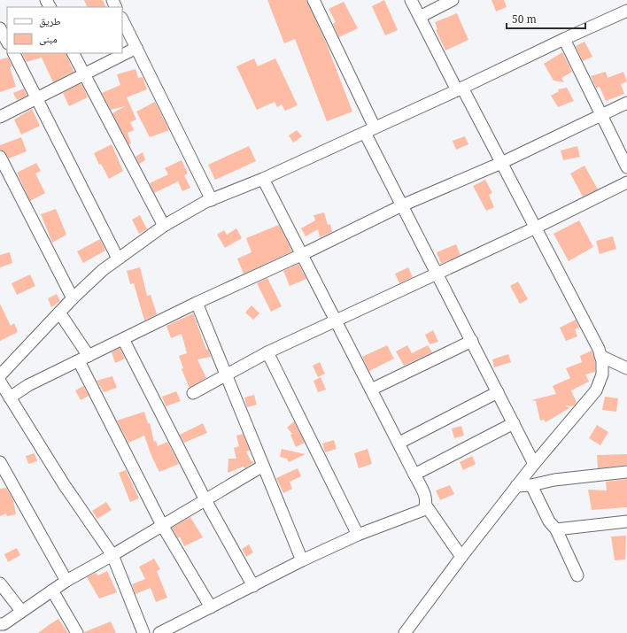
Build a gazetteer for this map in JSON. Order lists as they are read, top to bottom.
{
  "legend": ["طريق", "مبنى"],
  "scale_bar": "50 m"
}
